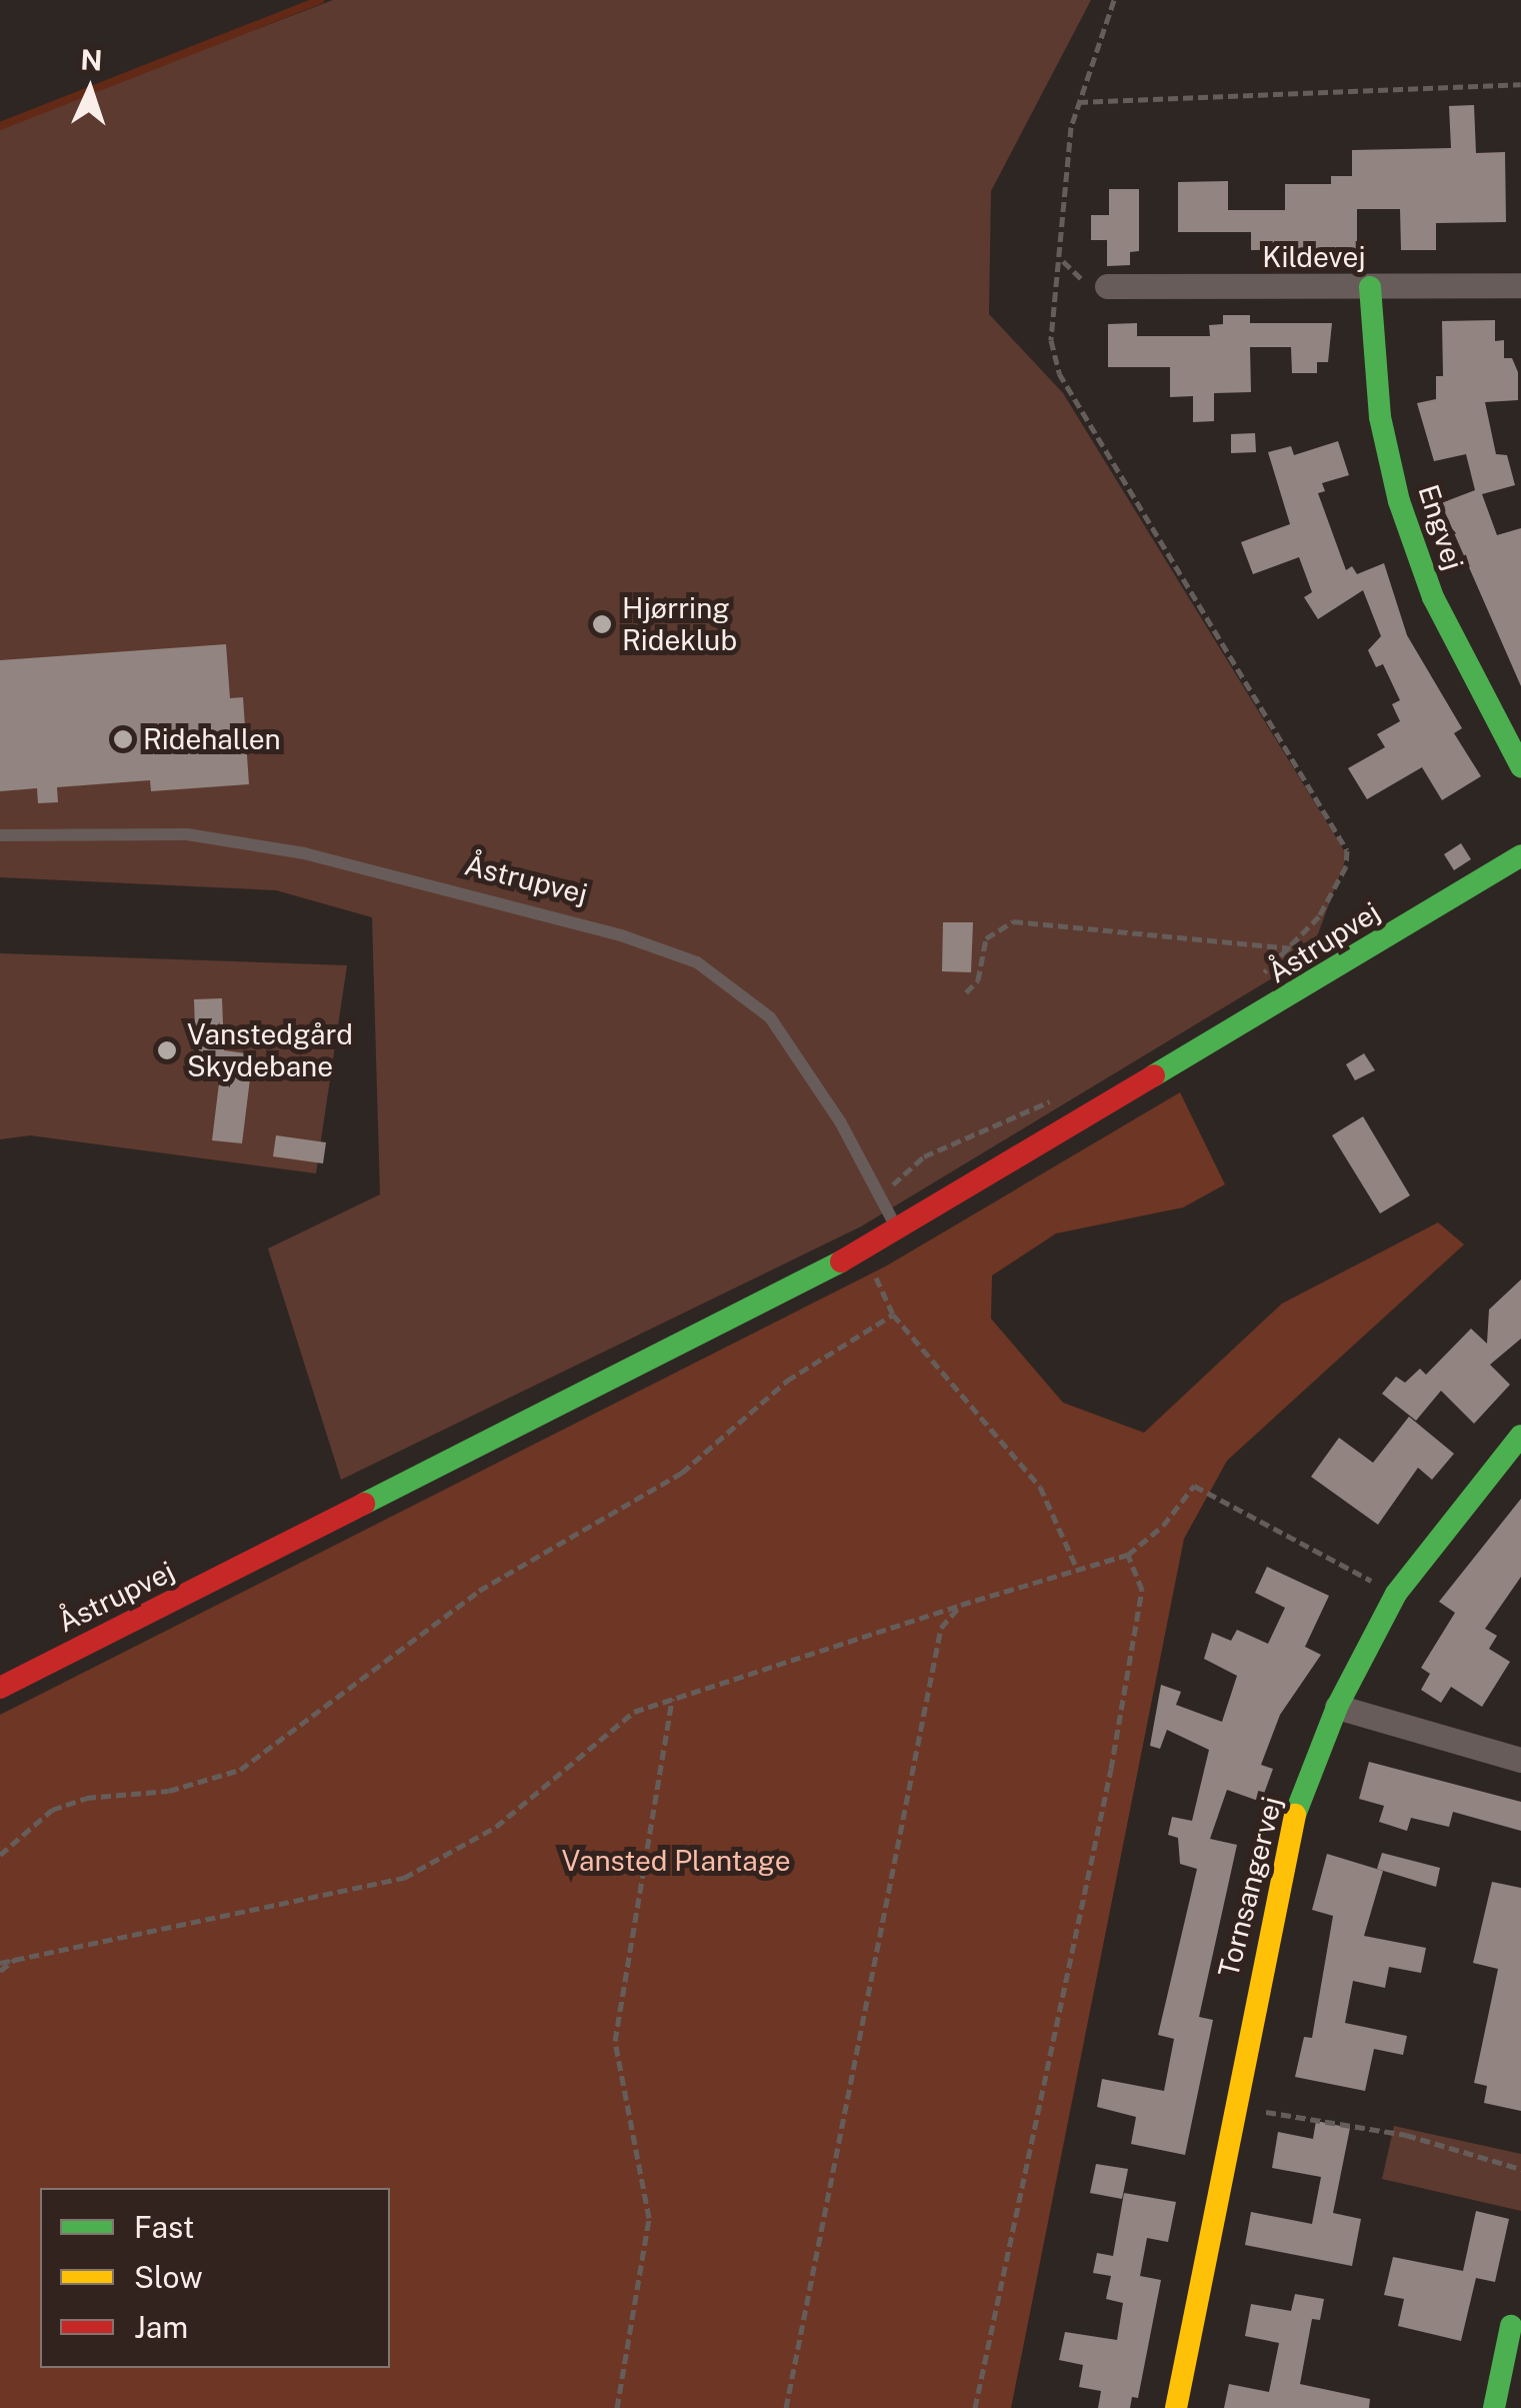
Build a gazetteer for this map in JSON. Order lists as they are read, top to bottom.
{
  "streets": {
    "street": [
      "Kildevej",
      "Engvej",
      "Åstrupvej",
      "Tornsangervej"
    ]
  },
  "crossings": [
    ["Kildevej", "Engvej"]
  ],
  "parks": ["Vansted Plantage"],
  "places": ["Hjørring Rideklub", "Ridehallen", "Vanstedgård Skydebane"],
  "legend": ["Fast", "Slow", "Jam"],
  "north": "top"
}
